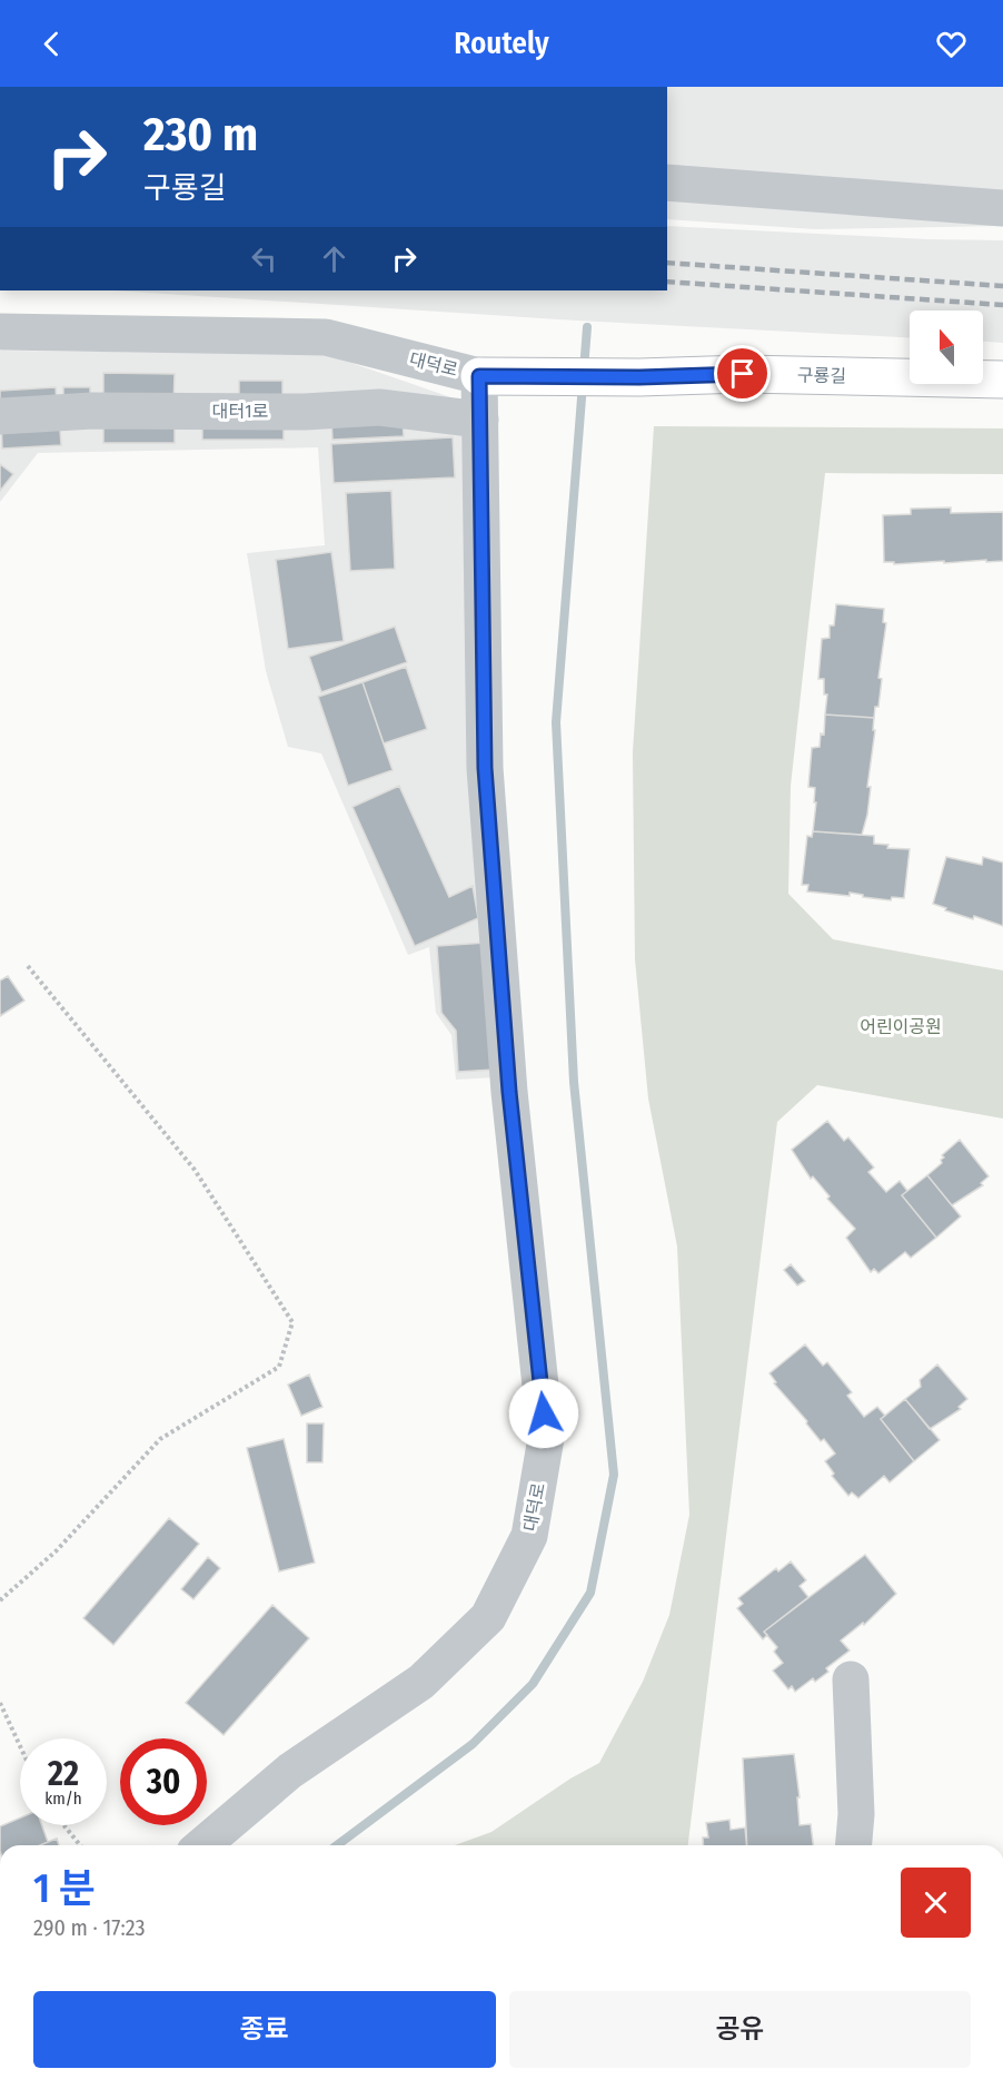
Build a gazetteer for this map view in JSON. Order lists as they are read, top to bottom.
{
  "streets": {
    "main road": ["구룡길"],
    "street": ["대덕로", "대터1로"]
  },
  "crossings": [
    ["대덕로", "구룡길"],
    ["대덕로", "대터1로"]
  ],
  "parks": ["어린이공원"],
  "north": "top",
  "page": {
    "header": "Routely",
    "turn": ["230 m", "구룡길"],
    "speed": "22 km/h",
    "limit": "30",
    "heading": ["1 분", "290 m · 17:23"],
    "buttons": ["종료", "공유"]
  }
}
